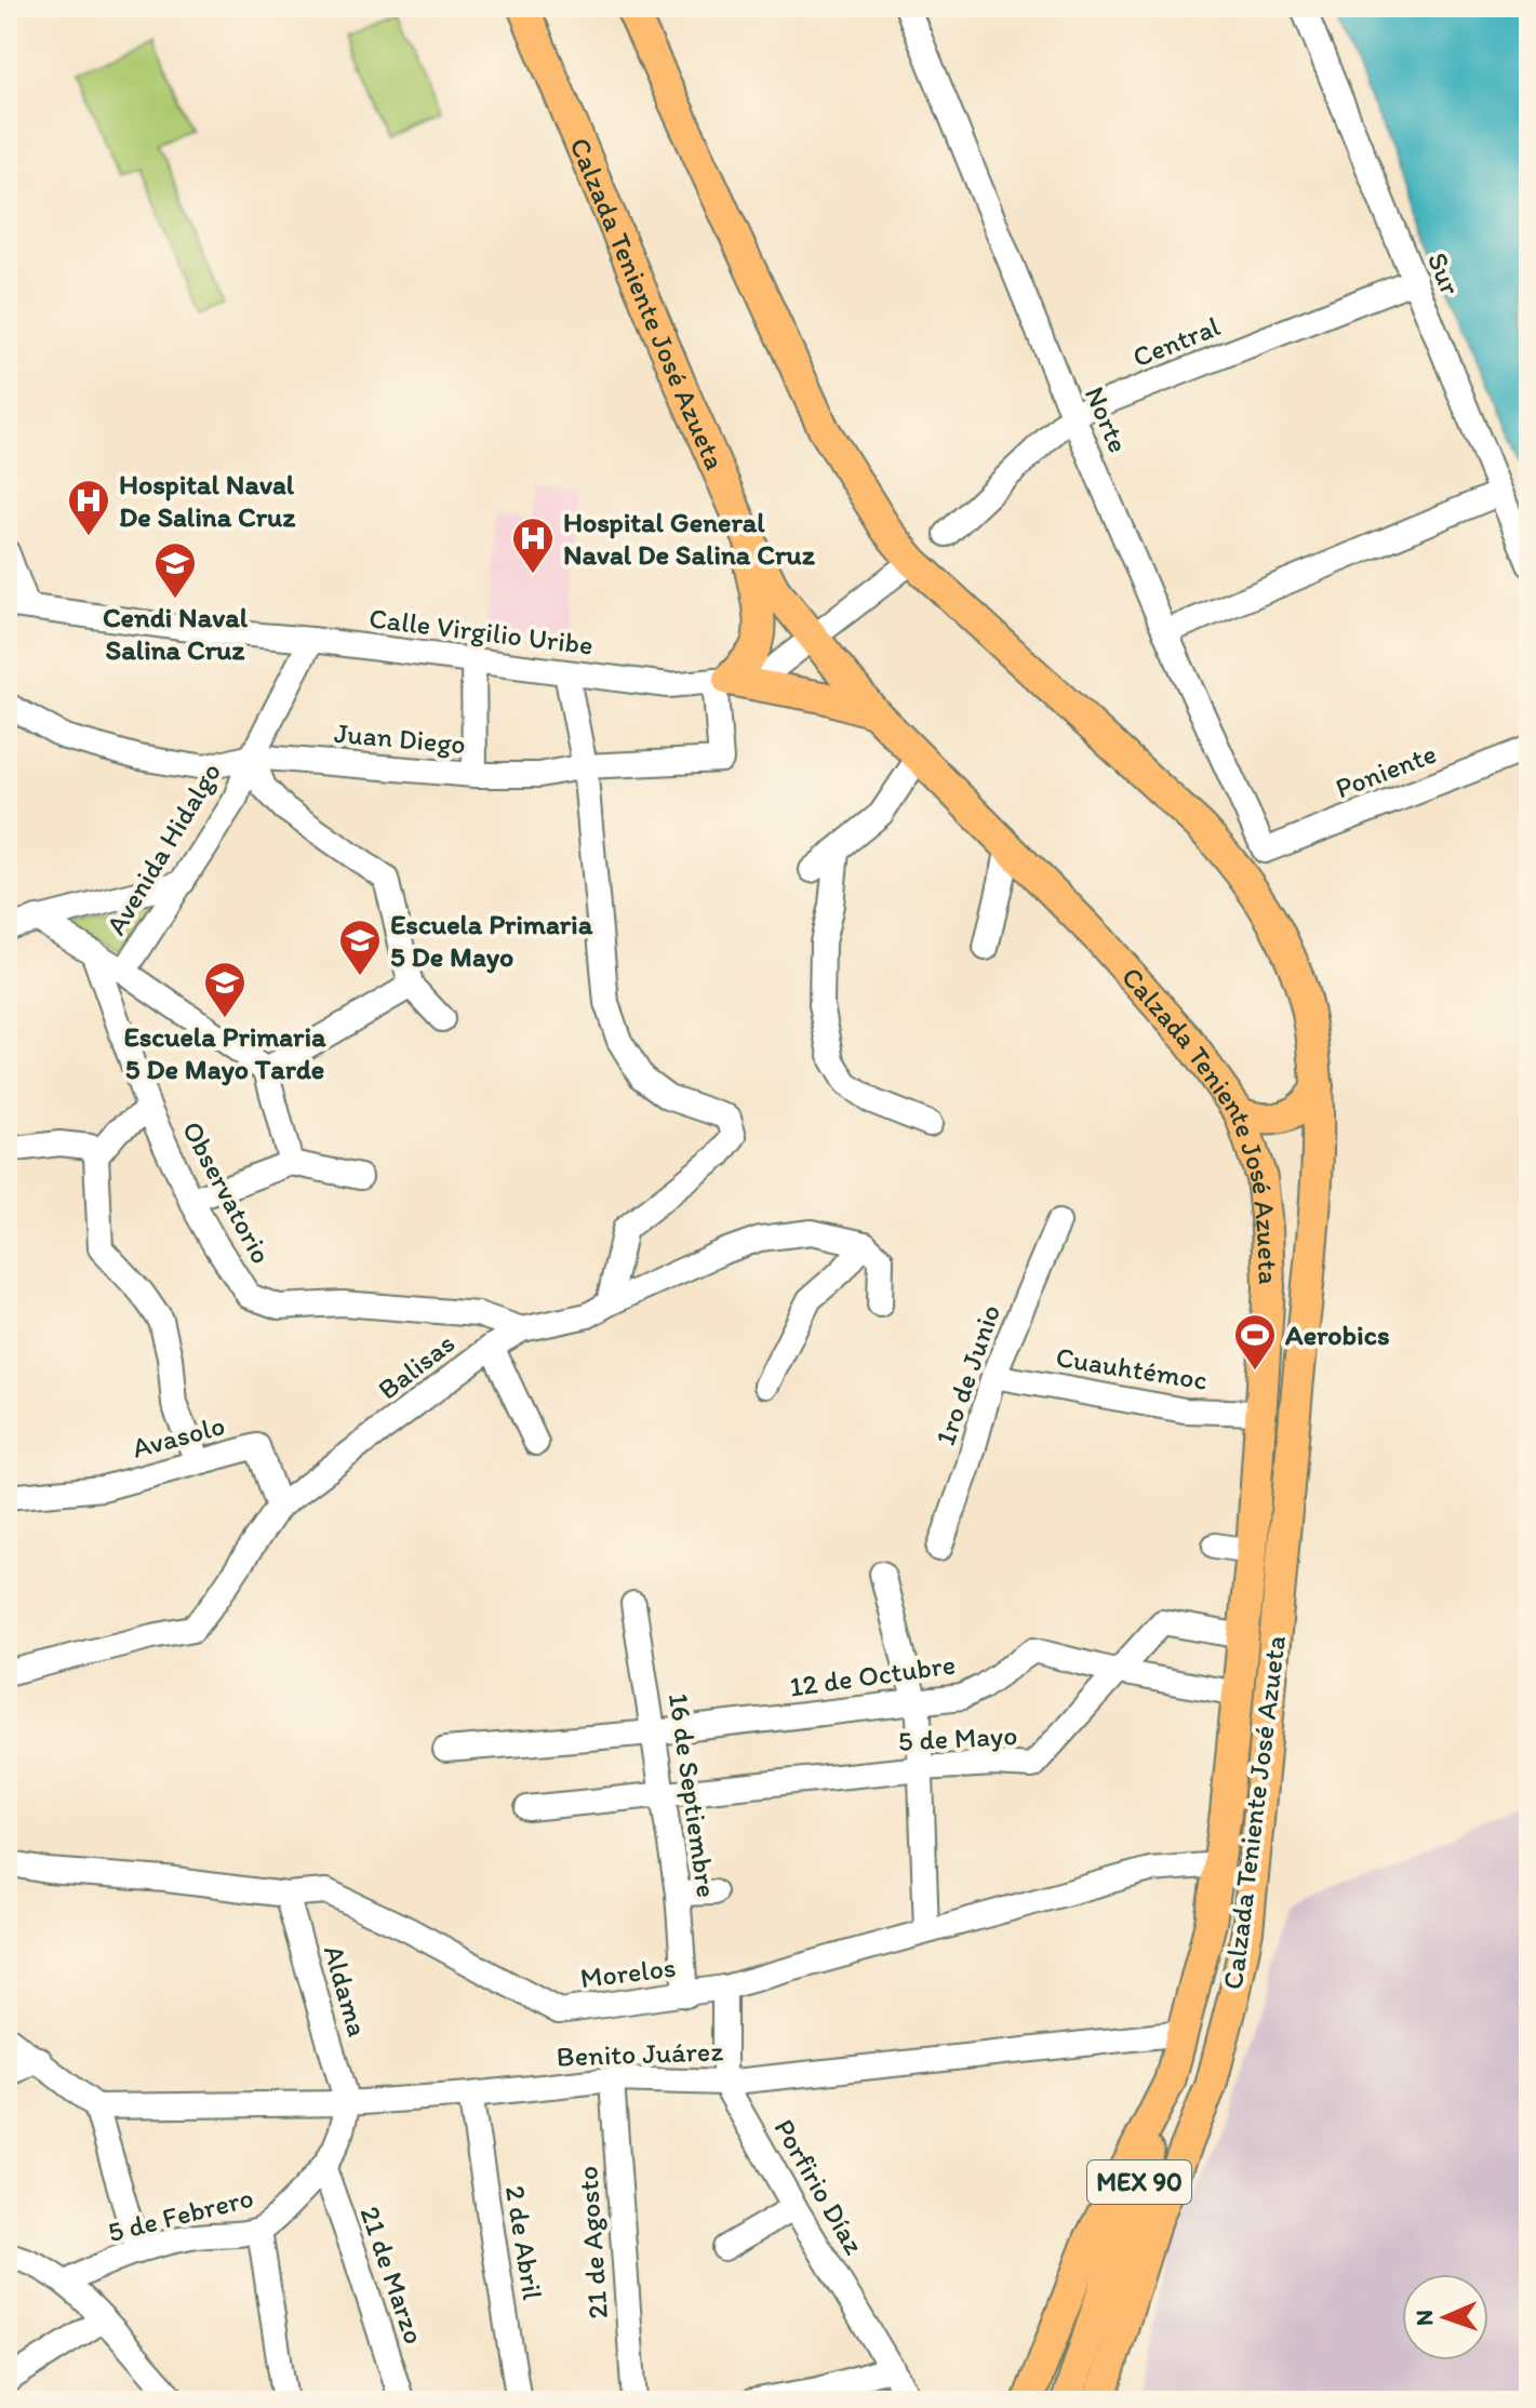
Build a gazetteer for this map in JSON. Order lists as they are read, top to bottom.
{
  "streets": {
    "main road": ["Calzada Teniente José Azueta", "MEX 90"],
    "street": [
      "Sur",
      "Central",
      "Norte",
      "Calle Virgilio Uribe",
      "Juan Diego",
      "Poniente",
      "Avenida Hidalgo",
      "Observatorio",
      "Balisas",
      "Cuauhtémoc",
      "1ro de Junio",
      "Avasolo",
      "12 de Octubre",
      "5 de Mayo",
      "16 de Septiembre",
      "Morelos",
      "Aldama",
      "Benito Juárez",
      "Porfirio Díaz",
      "5 de Febrero",
      "2 de Abril",
      "21 de Agosto",
      "21 de Marzo"
    ]
  },
  "crossings": [
    ["Sur", "Central"],
    ["Calzada Teniente José Azueta", "Calle Virgilio Uribe"],
    ["Calzada Teniente José Azueta", "Cuauhtémoc"],
    ["Calzada Teniente José Azueta", "12 de Octubre"],
    ["Calzada Teniente José Azueta", "5 de Mayo"],
    ["Calzada Teniente José Azueta", "Morelos"],
    ["Calzada Teniente José Azueta", "Benito Juárez"],
    ["Calzada Teniente José Azueta", "MEX 90"],
    ["Central", "Norte"],
    ["Norte", "Poniente"],
    ["Calle Virgilio Uribe", "Juan Diego"],
    ["Calle Virgilio Uribe", "Avenida Hidalgo"],
    ["Juan Diego", "Avenida Hidalgo"],
    ["Avenida Hidalgo", "Observatorio"],
    ["Observatorio", "Balisas"],
    ["Balisas", "Avasolo"],
    ["Cuauhtémoc", "1ro de Junio"],
    ["12 de Octubre", "5 de Mayo"],
    ["12 de Octubre", "16 de Septiembre"],
    ["5 de Mayo", "16 de Septiembre"],
    ["16 de Septiembre", "Morelos"],
    ["Morelos", "Aldama"],
    ["Morelos", "Porfirio Díaz"],
    ["Aldama", "Benito Juárez"],
    ["Aldama", "5 de Febrero"],
    ["Benito Juárez", "Porfirio Díaz"],
    ["Benito Juárez", "5 de Febrero"],
    ["Benito Juárez", "2 de Abril"],
    ["Benito Juárez", "21 de Agosto"],
    ["5 de Febrero", "21 de Marzo"]
  ],
  "places": {
    "hospital": ["Hospital Naval De Salina Cruz", "Hospital General Naval De Salina Cruz"],
    "school or university": ["Cendi Naval Salina Cruz", "Escuela Primaria 5 De Mayo", "Escuela Primaria 5 De Mayo Tarde"],
    "sports": ["Aerobics"]
  },
  "north": "left"
}
